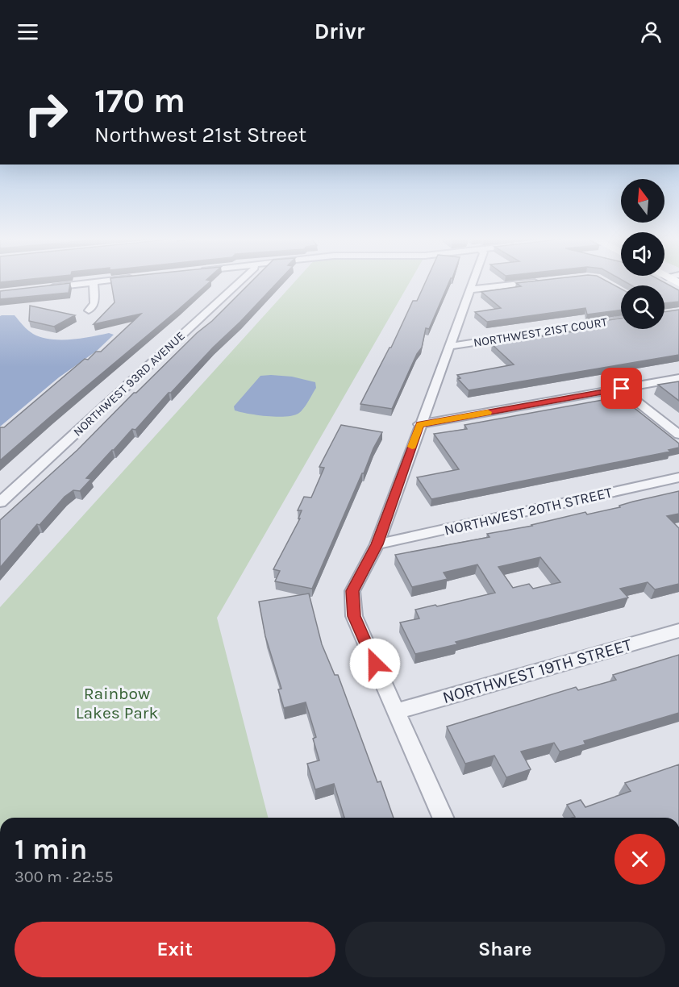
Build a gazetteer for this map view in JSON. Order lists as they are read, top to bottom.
{
  "streets": {
    "street": [
      "NORTHWEST 21ST COURT",
      "NORTHWEST 93RD AVENUE",
      "NORTHWEST 20TH STREET",
      "NORTHWEST 19TH STREET"
    ]
  },
  "parks": ["Rainbow Lakes Park"],
  "north": "top",
  "page": {
    "header": "Drivr",
    "turn": ["170 m", "Northwest 21st Street"],
    "heading": ["1 min", "300 m · 22:55"],
    "buttons": ["Exit", "Share"]
  }
}
